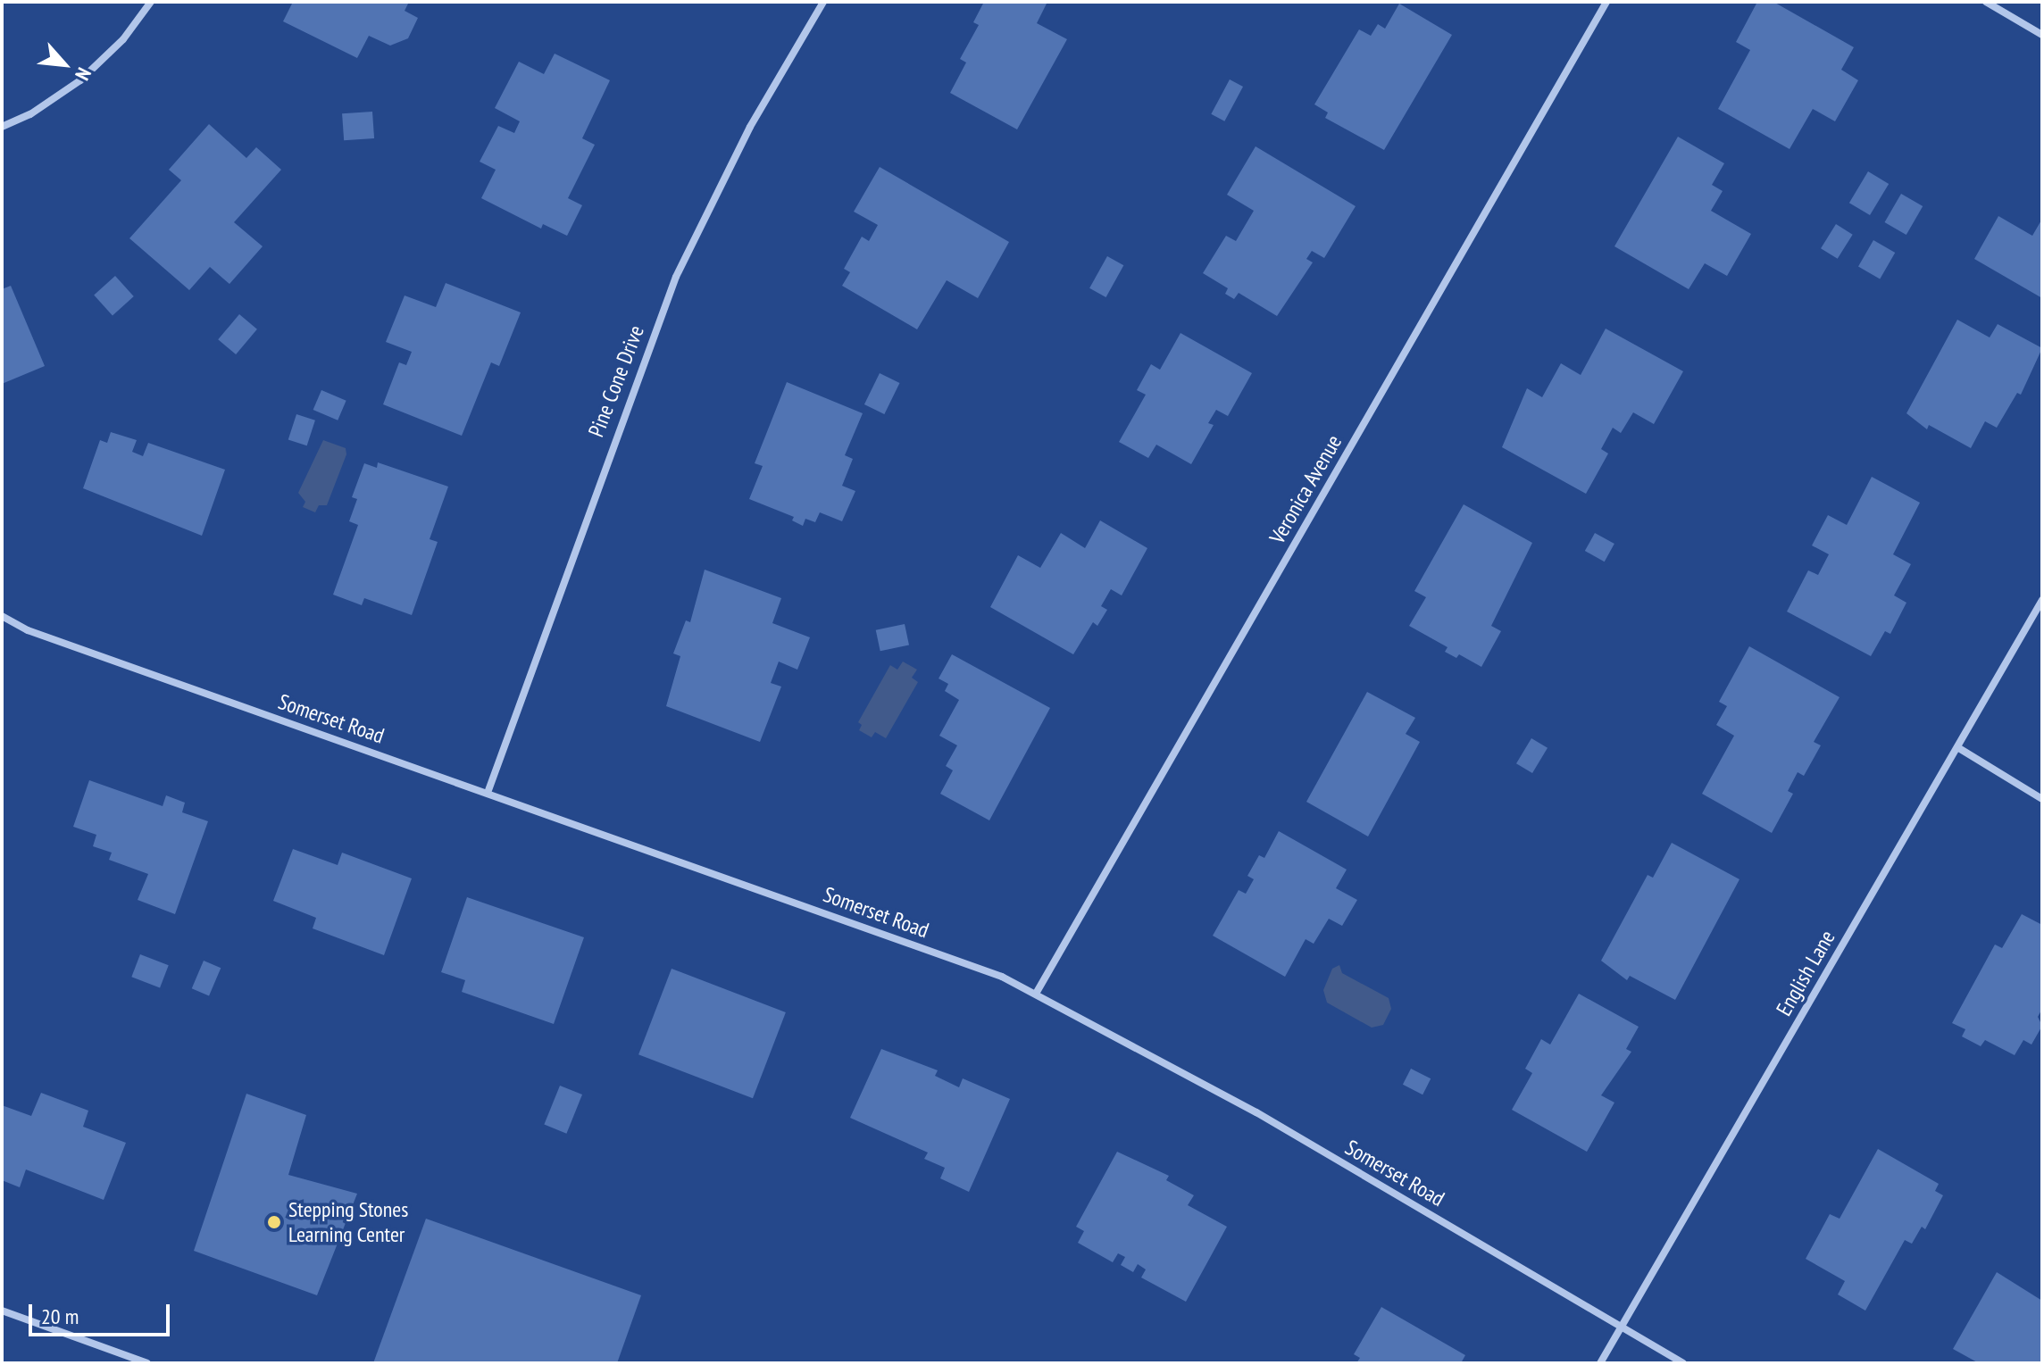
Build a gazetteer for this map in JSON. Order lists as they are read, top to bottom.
{
  "streets": {
    "street": [
      "Pine Cone Drive",
      "Veronica Avenue",
      "Somerset Road",
      "English Lane"
    ]
  },
  "crossings": [
    ["Pine Cone Drive", "Somerset Road"],
    ["Veronica Avenue", "Somerset Road"],
    ["Somerset Road", "English Lane"]
  ],
  "places": ["Stepping Stones Learning Center"],
  "scale_bar": "20 m",
  "north": "bottom right"
}
